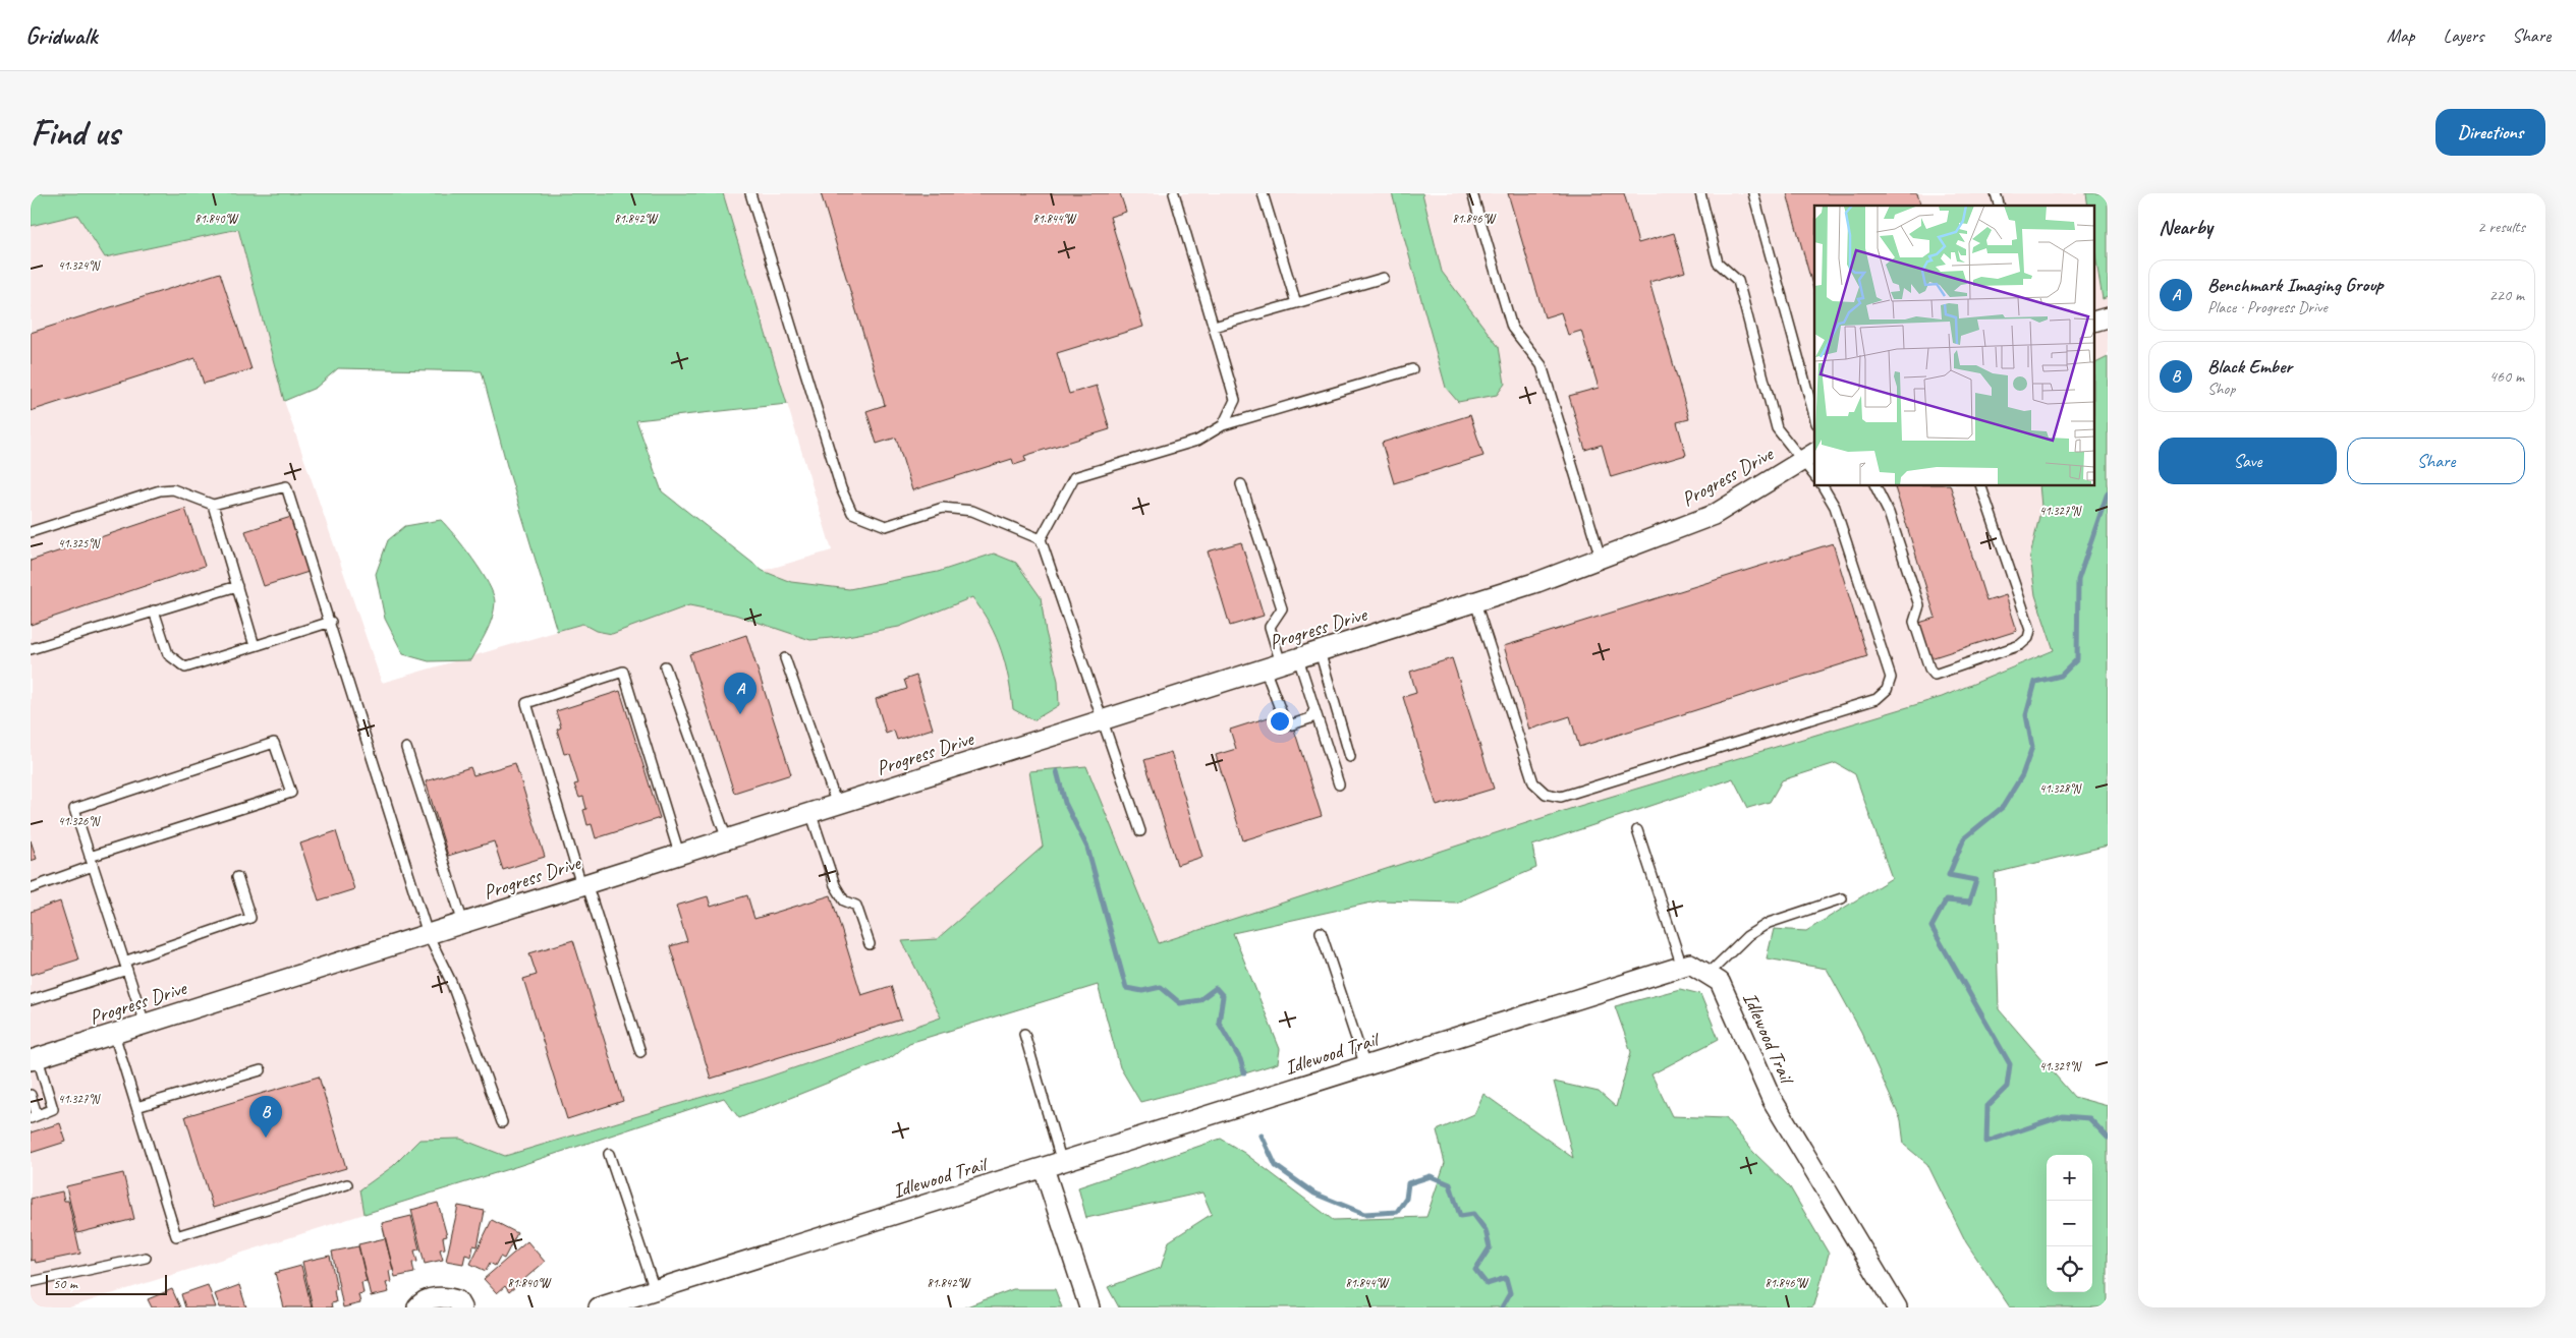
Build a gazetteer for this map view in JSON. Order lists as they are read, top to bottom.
{
  "streets": {
    "street": ["Progress Drive", "Idlewood Trail"]
  },
  "scale_bar": "50 m",
  "page": {
    "header": "Gridwalk",
    "nav": ["Map", "Layers", "Share"],
    "buttons": [
      "Directions",
      ["Save", "Share"]
    ],
    "title": "Find us",
    "heading": ["Nearby", "2 results"],
    "list": [
      {
        "mark": "A",
        "name": "Benchmark Imaging Group",
        "note": "Place · Progress Drive",
        "value": "220 m"
      },
      {
        "mark": "B",
        "name": "Black Ember",
        "note": "Shop",
        "value": "460 m"
      }
    ],
    "pins": ["A", "B"],
    "map_buttons": ["+", "−"],
    "scale": "50 m"
  },
  "coordinates": [
    "81.840°W",
    "81.842°W",
    "81.844°W",
    "81.846°W",
    "41.324°N",
    "41.327°N",
    "41.325°N",
    "41.328°N",
    "41.326°N",
    "41.329°N"
  ]
}
